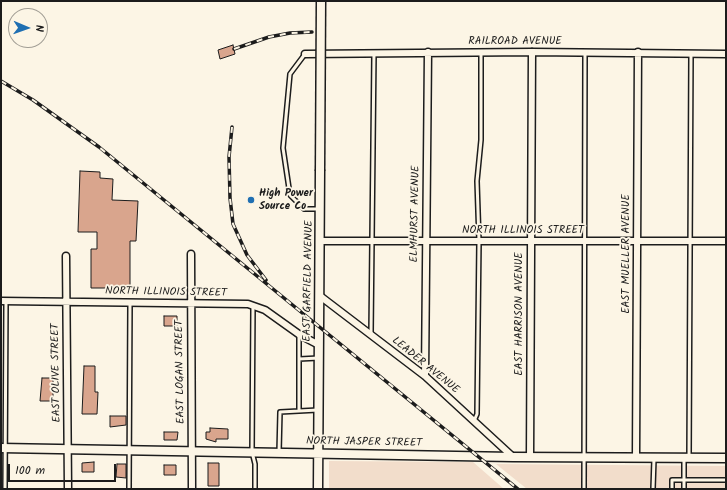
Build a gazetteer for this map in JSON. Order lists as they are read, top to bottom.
{
  "streets": {
    "street": [
      "RAILROAD AVENUE",
      "ELMHURST AVENUE",
      "NORTH ILLINOIS STREET",
      "EAST MUELLER AVENUE",
      "EAST GARFIELD AVENUE",
      "EAST HARRISON AVENUE",
      "LEADER AVENUE",
      "EAST LOGAN STREET",
      "EAST OLIVE STREET",
      "NORTH JASPER STREET"
    ]
  },
  "crossings": [
    ["RAILROAD AVENUE", "ELMHURST AVENUE"],
    ["RAILROAD AVENUE", "EAST MUELLER AVENUE"],
    ["RAILROAD AVENUE", "EAST HARRISON AVENUE"],
    ["ELMHURST AVENUE", "NORTH ILLINOIS STREET"],
    ["ELMHURST AVENUE", "LEADER AVENUE"],
    ["NORTH ILLINOIS STREET", "EAST MUELLER AVENUE"],
    ["NORTH ILLINOIS STREET", "EAST GARFIELD AVENUE"],
    ["NORTH ILLINOIS STREET", "EAST HARRISON AVENUE"],
    ["NORTH ILLINOIS STREET", "EAST LOGAN STREET"],
    ["NORTH ILLINOIS STREET", "EAST OLIVE STREET"],
    ["EAST MUELLER AVENUE", "NORTH JASPER STREET"],
    ["EAST GARFIELD AVENUE", "LEADER AVENUE"],
    ["EAST GARFIELD AVENUE", "NORTH JASPER STREET"],
    ["EAST HARRISON AVENUE", "NORTH JASPER STREET"],
    ["LEADER AVENUE", "NORTH JASPER STREET"],
    ["EAST LOGAN STREET", "NORTH JASPER STREET"],
    ["EAST OLIVE STREET", "NORTH JASPER STREET"]
  ],
  "places": ["High Power Source Co"],
  "scale_bar": "100 m",
  "north": "right"
}
